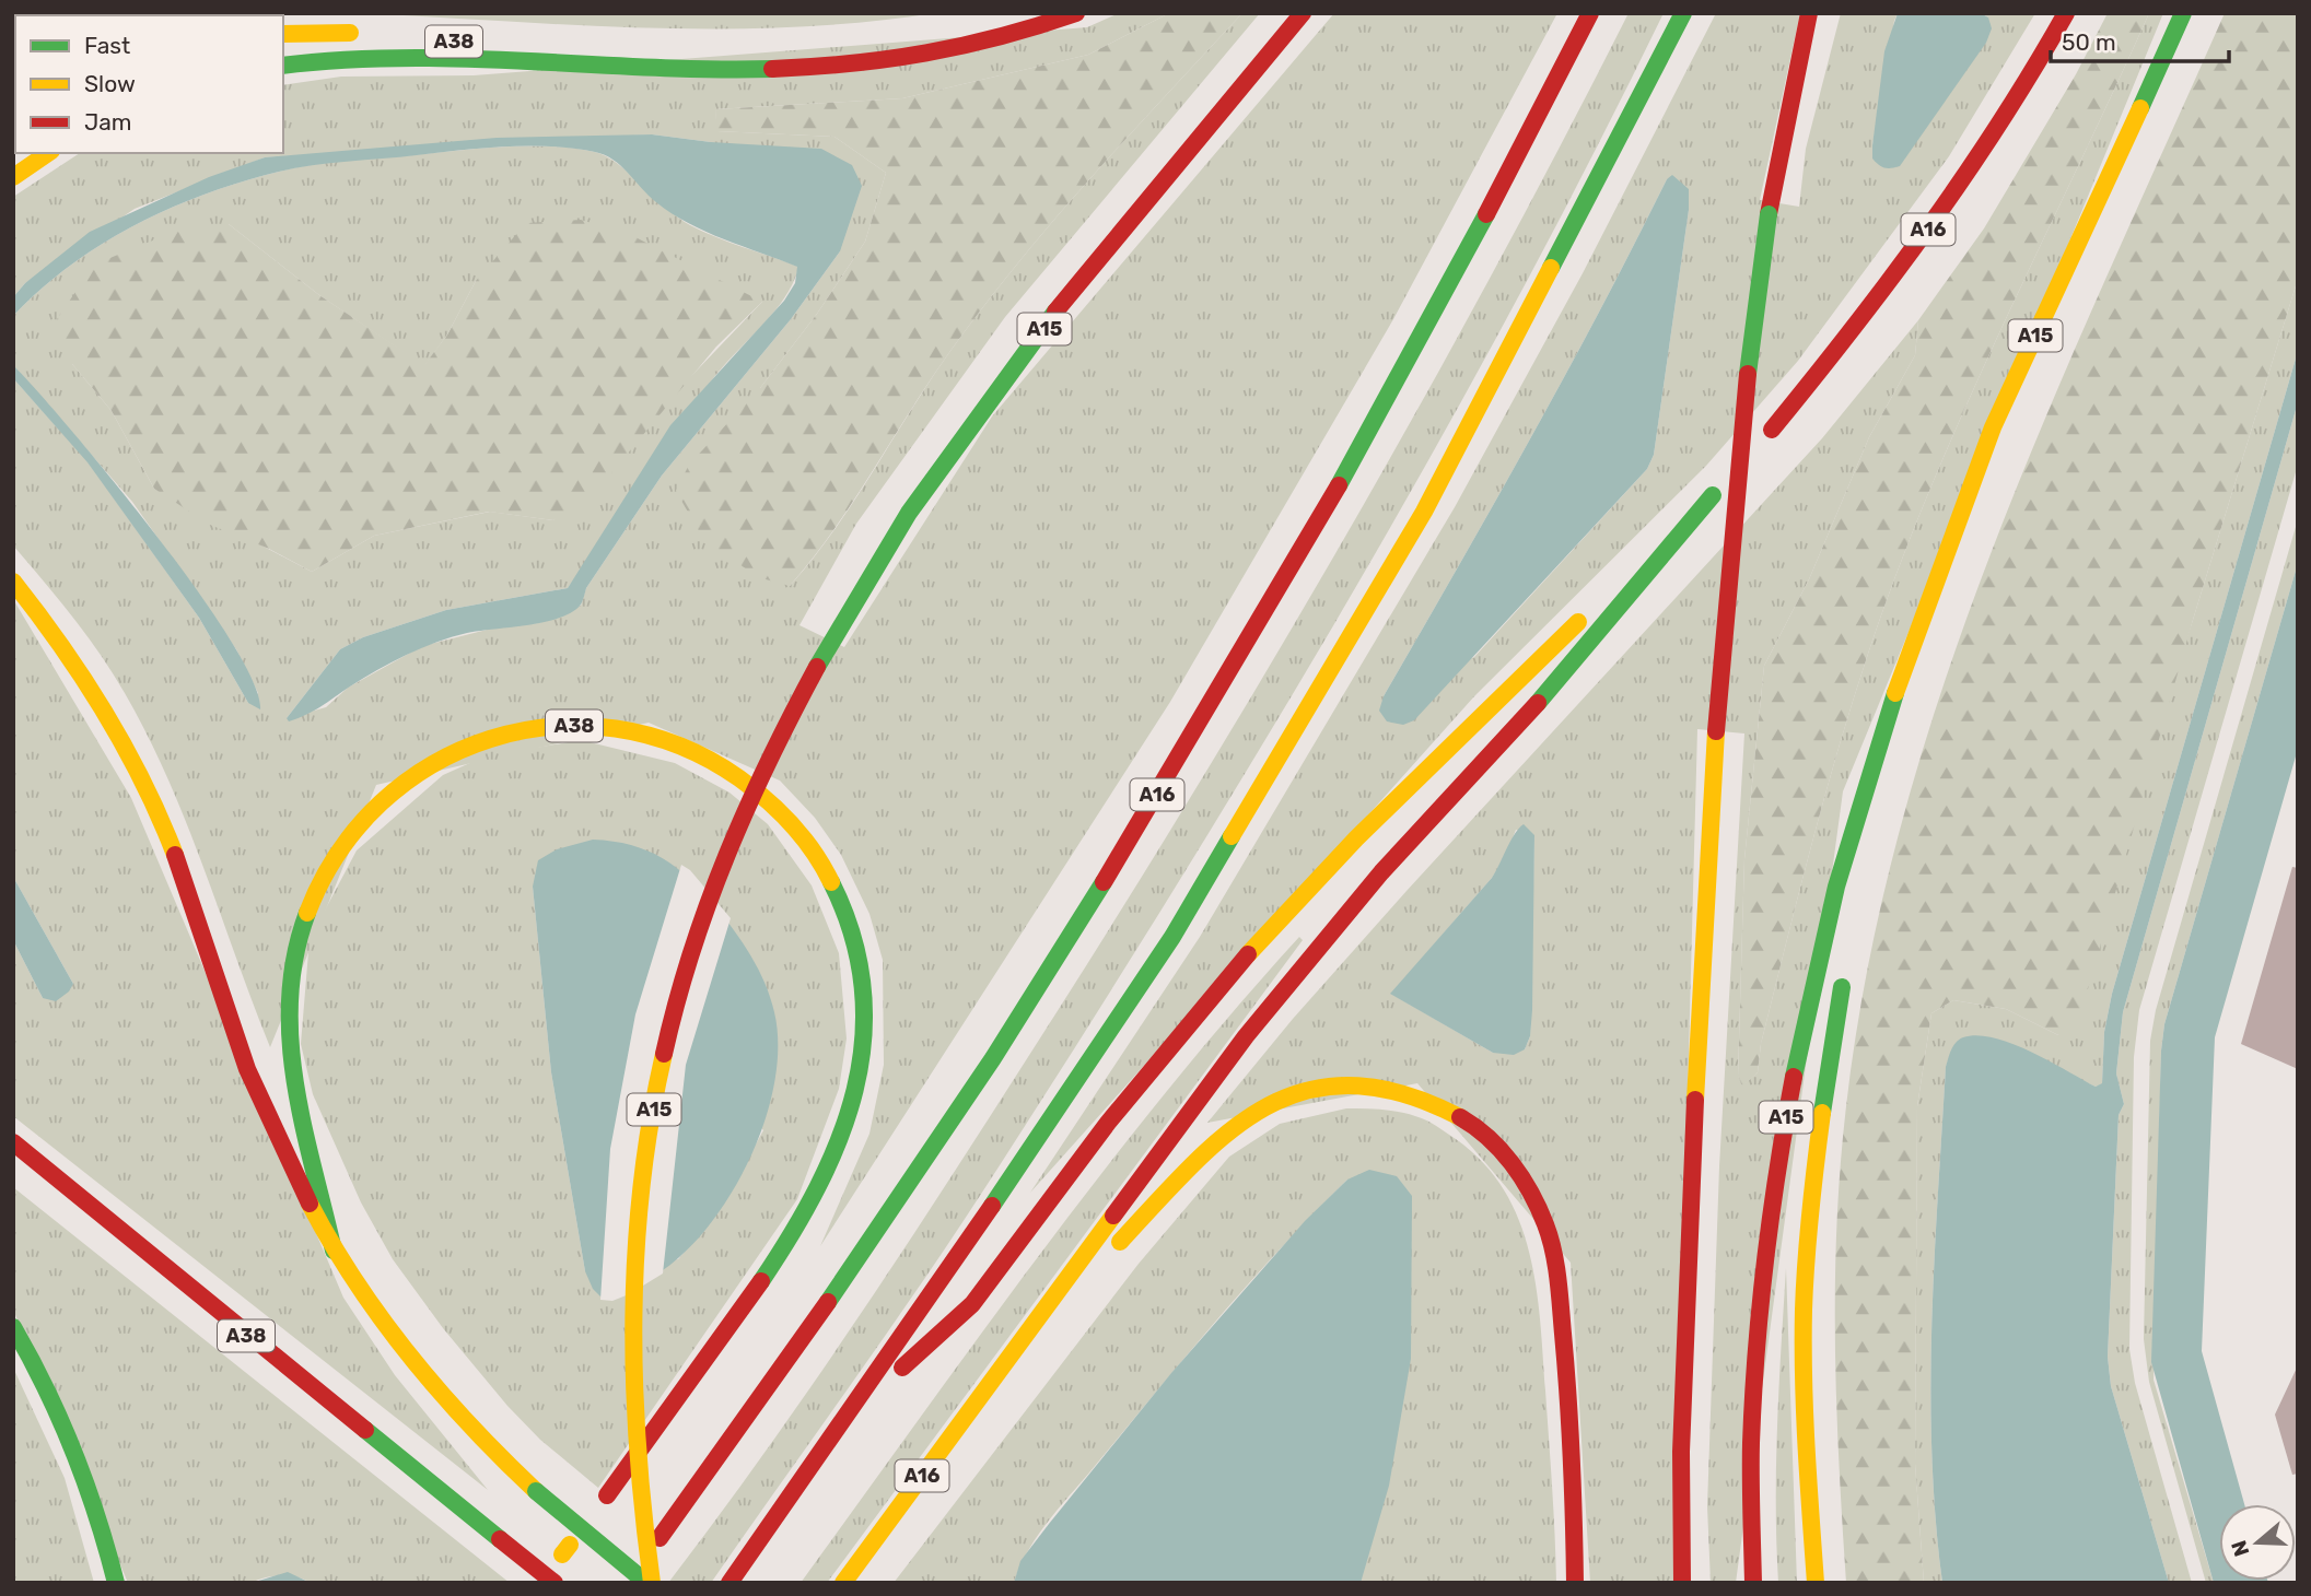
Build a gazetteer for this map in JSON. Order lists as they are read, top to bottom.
{
  "streets": {
    "highway": ["A38", "A16", "A15"]
  },
  "crossings": [
    ["A38", "A15"]
  ],
  "legend": ["Fast", "Slow", "Jam"],
  "scale_bar": "50 m",
  "north": "left"
}
